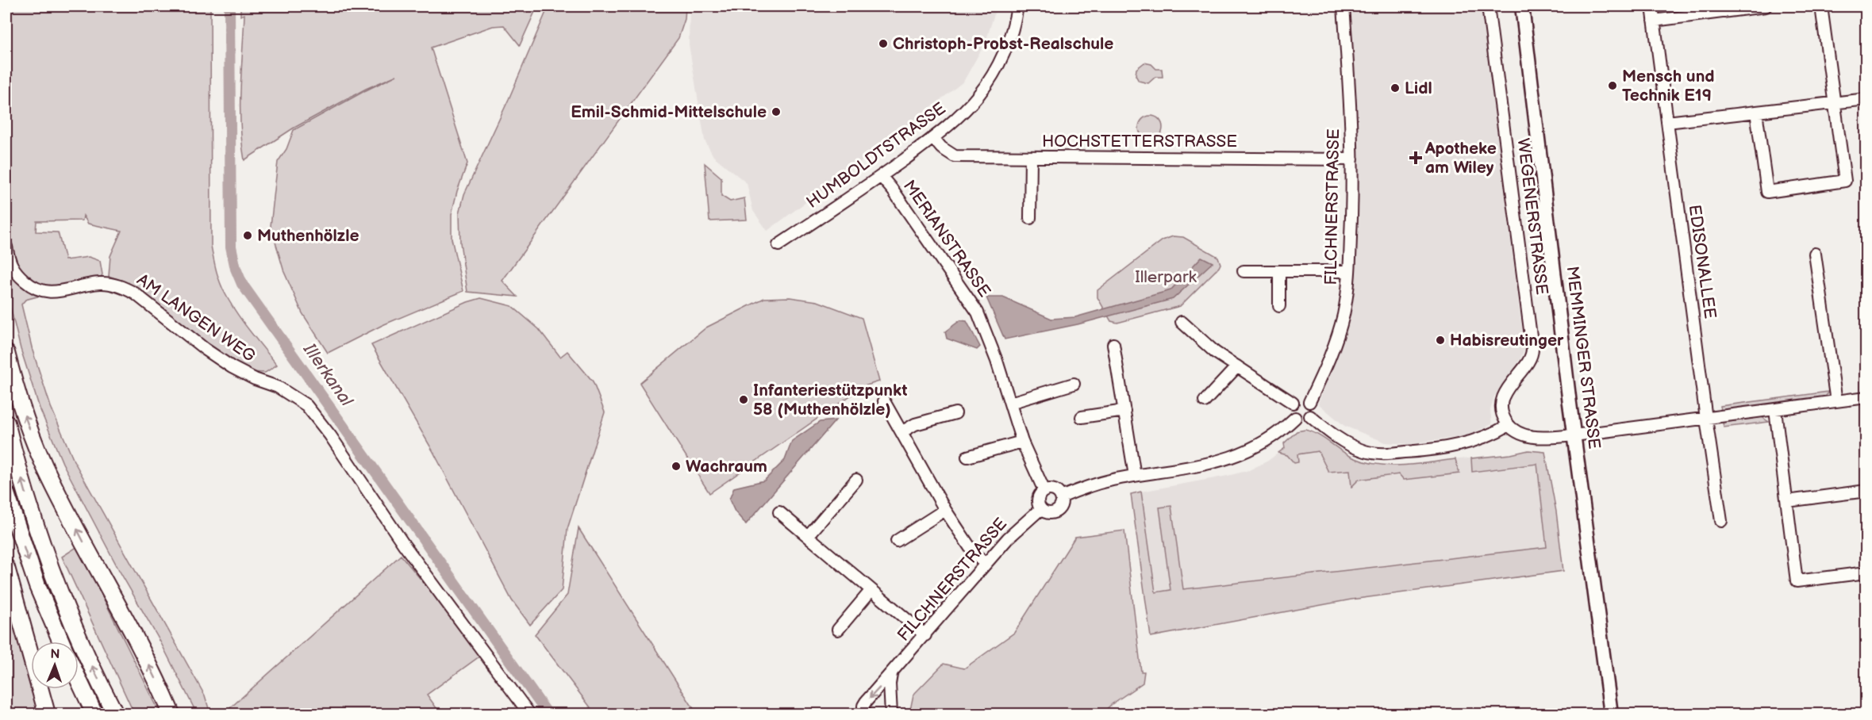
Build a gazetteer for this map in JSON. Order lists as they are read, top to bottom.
{
  "streets": {
    "main road": ["MEMMINGER STRASSE"],
    "street": [
      "HOCHSTETTERSTRASSE",
      "HUMBOLDTSTRASSE",
      "FILCHNERSTRASSE",
      "WEGENERSTRASSE",
      "MERIANSTRASSE",
      "EDISONALLEE",
      "AM LANGEN WEG"
    ]
  },
  "crossings": [
    ["HOCHSTETTERSTRASSE", "HUMBOLDTSTRASSE"],
    ["HOCHSTETTERSTRASSE", "FILCHNERSTRASSE"],
    ["HUMBOLDTSTRASSE", "MERIANSTRASSE"],
    ["FILCHNERSTRASSE", "MERIANSTRASSE"]
  ],
  "water": ["Illerkanal"],
  "parks": ["Illerpark"],
  "places": {
    "other": [
      "Christoph-Probst-Realschule",
      "Mensch und Technik E19",
      "Lidl",
      "Emil-Schmid-Mittelschule",
      "Muthenhölzle",
      "Habisreutinger",
      "Infanteriestützpunkt 58 (Muthenhölzle)",
      "Wachraum"
    ],
    "health": ["Apotheke am Wiley"]
  },
  "north": "top"
}
